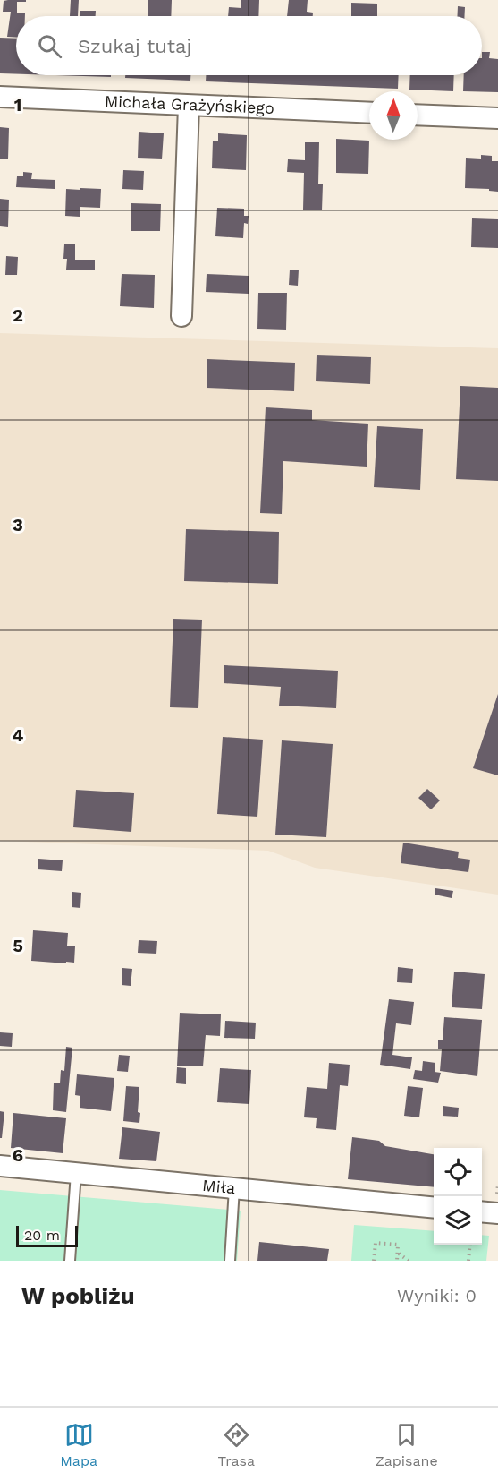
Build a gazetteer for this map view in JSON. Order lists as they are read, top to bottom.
{
  "streets": {
    "street": ["Michała Grażyńskiego", "Miła"]
  },
  "scale_bar": "20 m",
  "north": "top",
  "page": {
    "search": "Szukaj tutaj",
    "scale": "20 m",
    "heading": ["W pobliżu", "Wyniki: 0"],
    "nav": ["Mapa", "Trasa", "Zapisane"]
  },
  "grid": {
    "rows": [
      "1",
      "2",
      "3",
      "4",
      "5",
      "6"
    ]
  }
}
